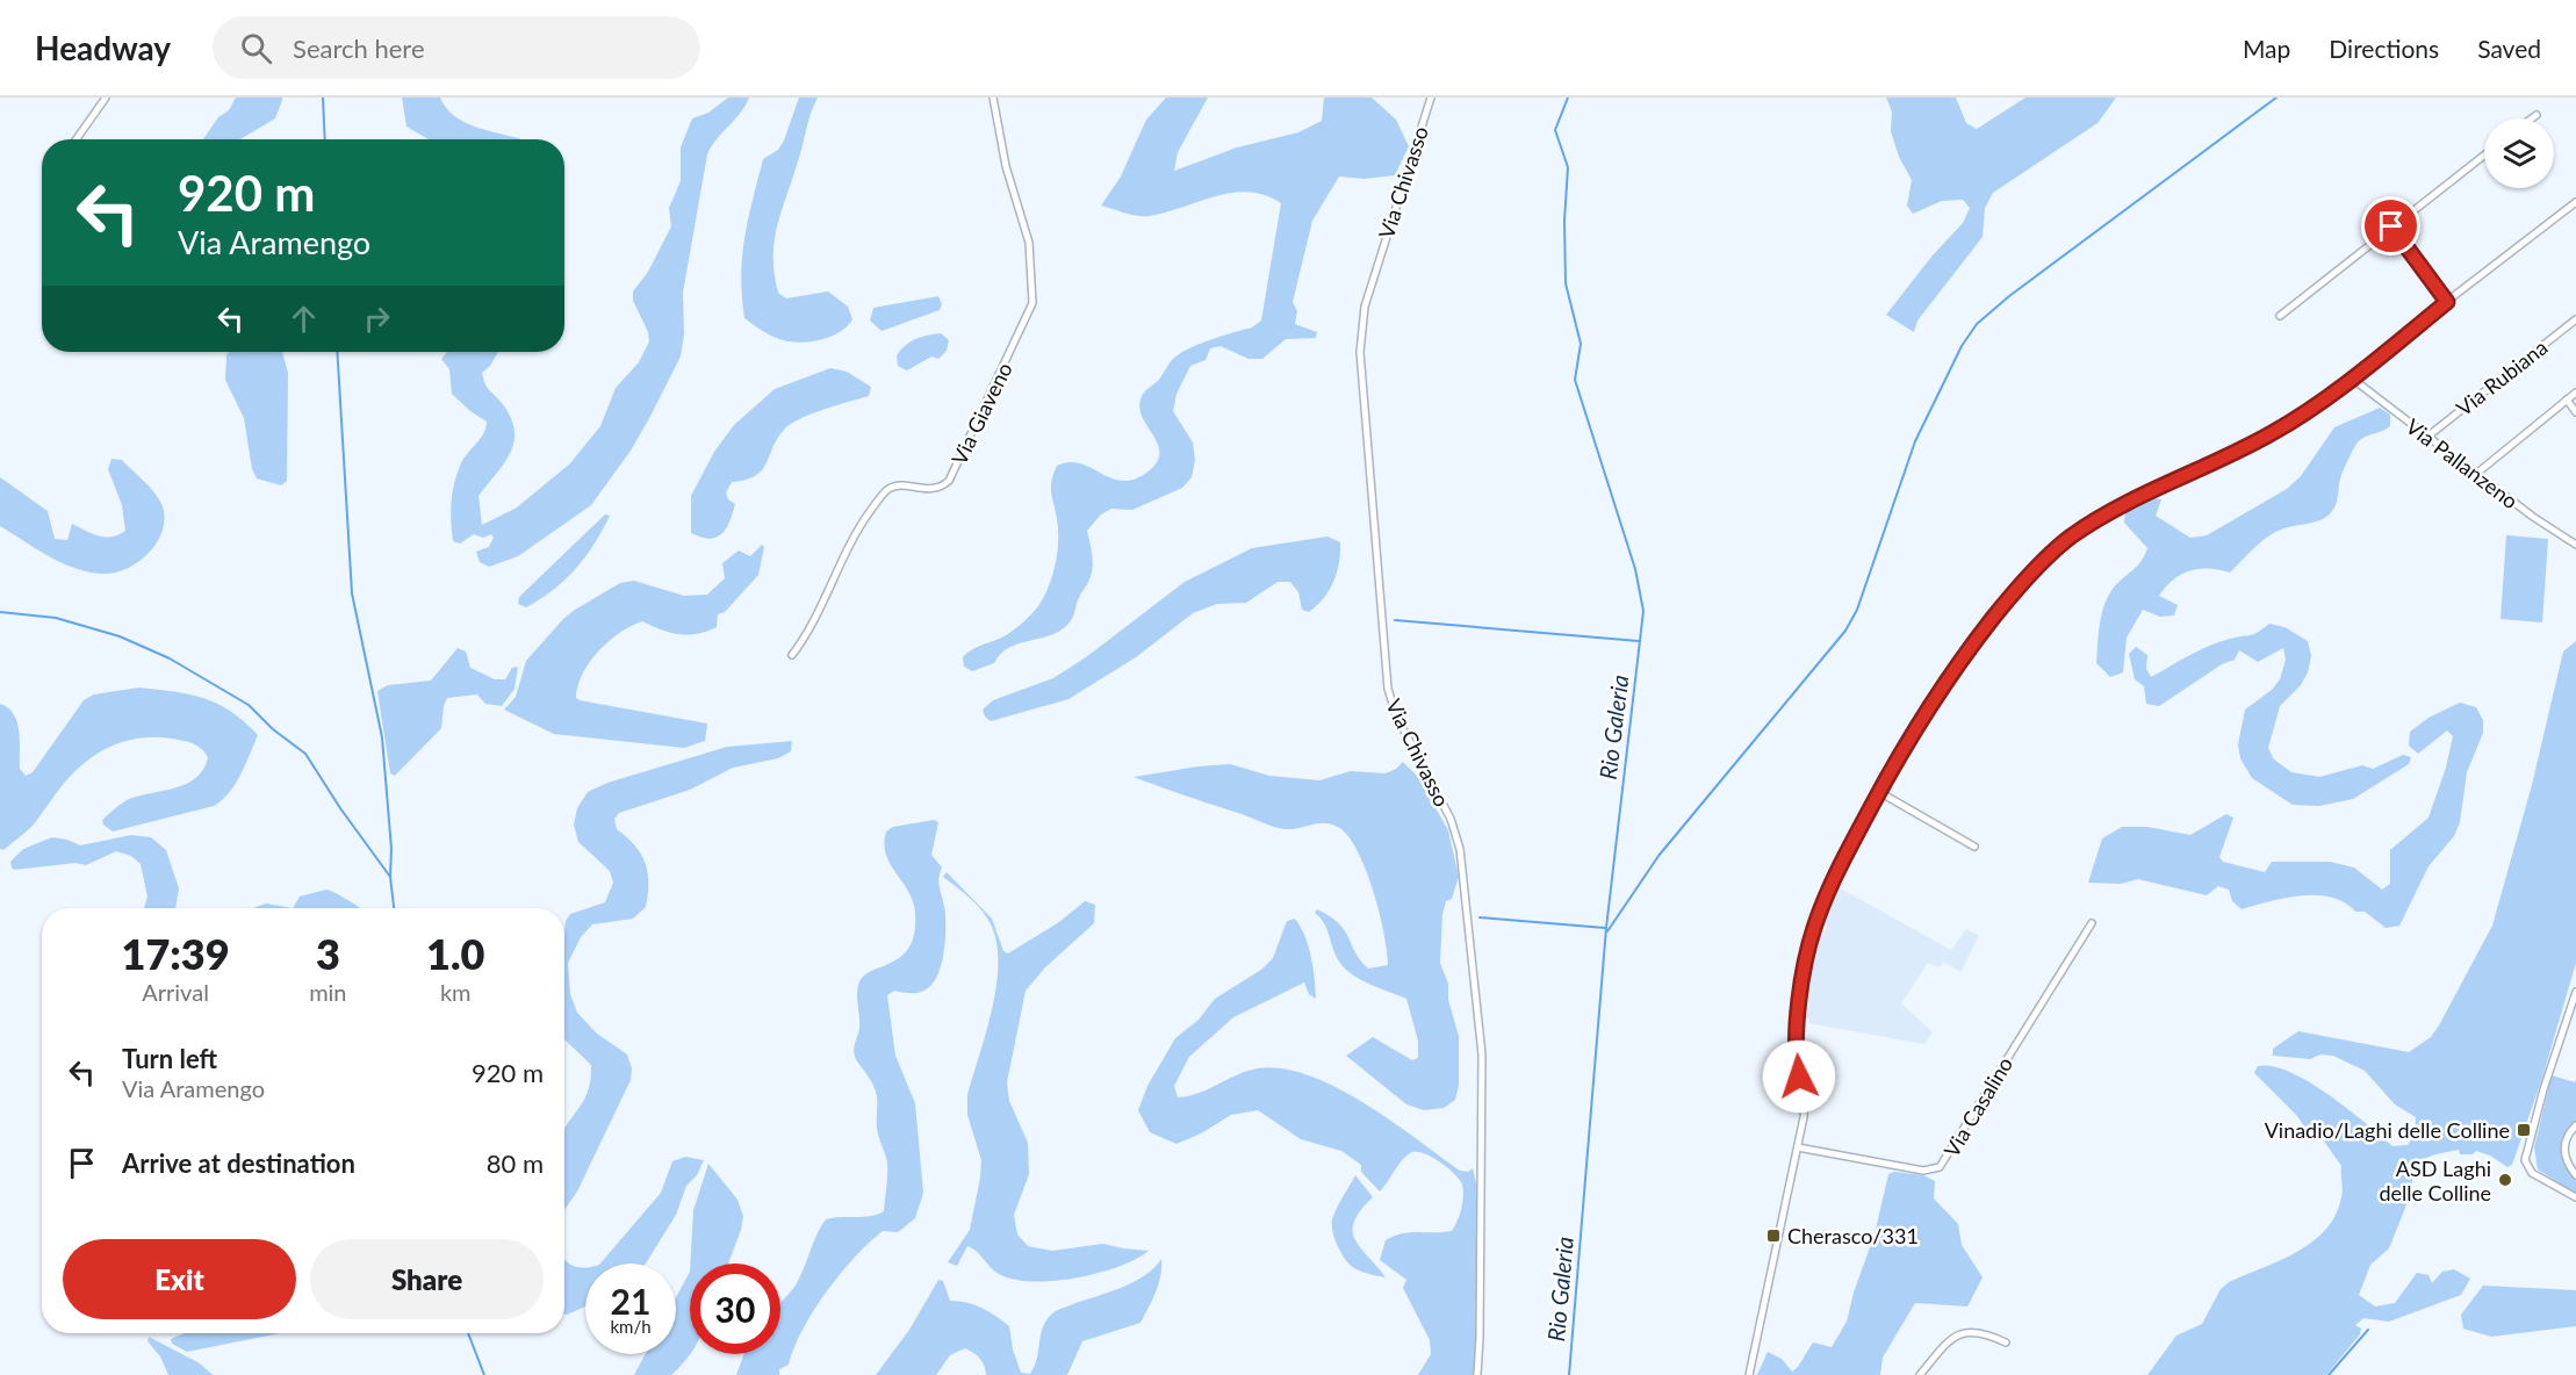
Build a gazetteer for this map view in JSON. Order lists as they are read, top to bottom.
{
  "streets": {
    "street": [
      "Via Chivasso",
      "Via Rubiana",
      "Via Giaveno",
      "Via Pallanzeno",
      "Via Casalino"
    ]
  },
  "crossings": [
    ["Via Rubiana", "Via Pallanzeno"]
  ],
  "water": ["Rio Galeria"],
  "places": {
    "transit": ["Vinadio/Laghi delle Colline", "Cherasco/331"],
    "other": ["ASD Laghi delle Colline"]
  },
  "page": {
    "header": "Headway",
    "search": "Search here",
    "nav": ["Map", "Directions", "Saved"],
    "turn": ["920 m", "Via Aramengo"],
    "eta": [
      "17:39",
      "Arrival",
      "3",
      "min",
      "1.0",
      "km"
    ],
    "list": [
      {
        "name": "Turn left",
        "note": "Via Aramengo",
        "value": "920 m"
      },
      {
        "name": "Arrive at destination",
        "value": "80 m"
      }
    ],
    "buttons": ["Exit", "Share"],
    "speed": "21 km/h",
    "limit": "30"
  }
}
